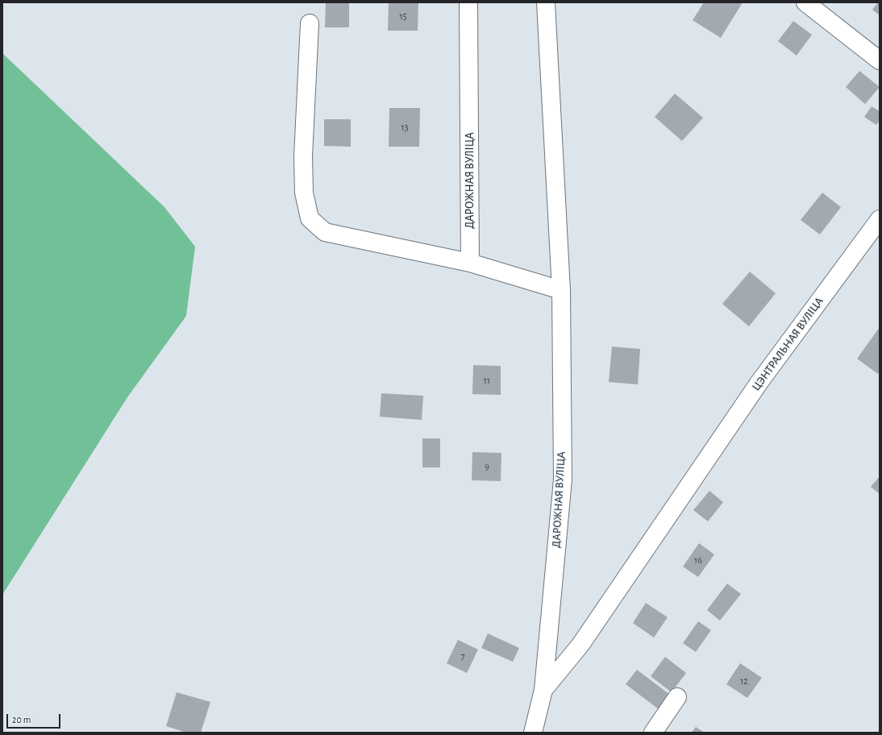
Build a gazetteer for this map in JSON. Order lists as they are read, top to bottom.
{
  "streets": {
    "street": ["ДАРОЖНАЯ ВУЛІЦА", "ЦЭНТРАЛЬНАЯ ВУЛІЦА"]
  },
  "crossings": [
    ["ДАРОЖНАЯ ВУЛІЦА", "ЦЭНТРАЛЬНАЯ ВУЛІЦА"]
  ],
  "house_numbers": [
    "15",
    "13",
    "11",
    "9",
    "16",
    "7",
    "12"
  ],
  "scale_bar": "20 m"
}
